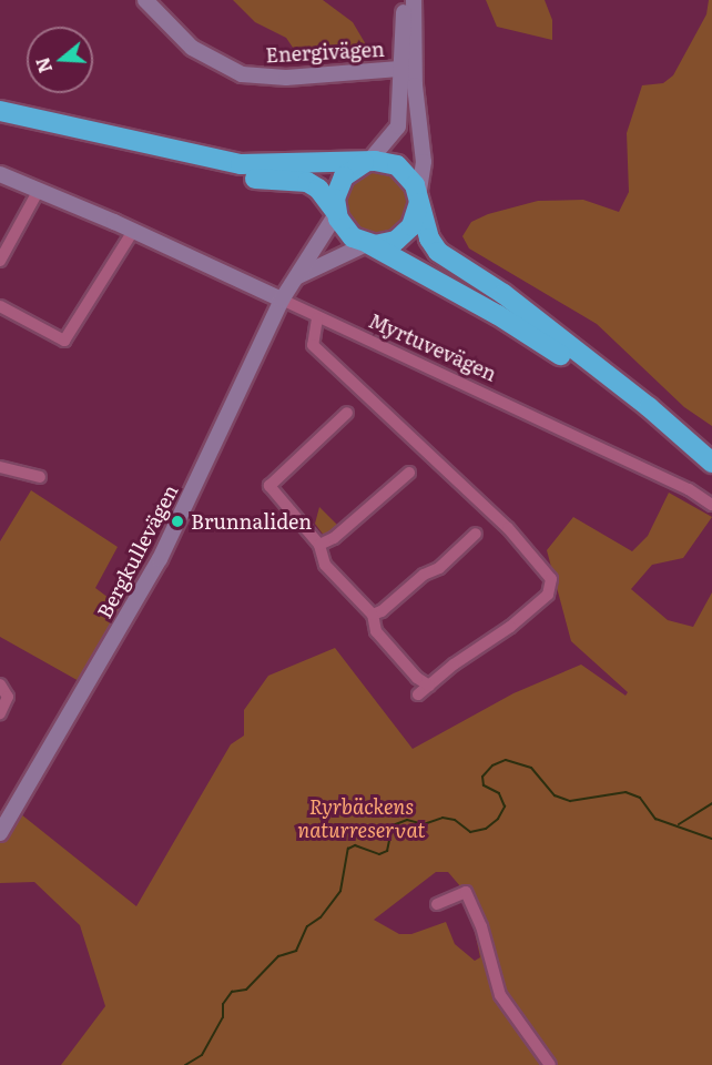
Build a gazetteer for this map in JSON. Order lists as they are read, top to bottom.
{
  "streets": {
    "street": ["Energivägen", "Myrtuvevägen", "Bergkullevägen"]
  },
  "crossings": [
    ["Myrtuvevägen", "Bergkullevägen"]
  ],
  "parks": ["Ryrbäckens naturreservat"],
  "places": ["Brunnaliden"],
  "north": "left"
}
